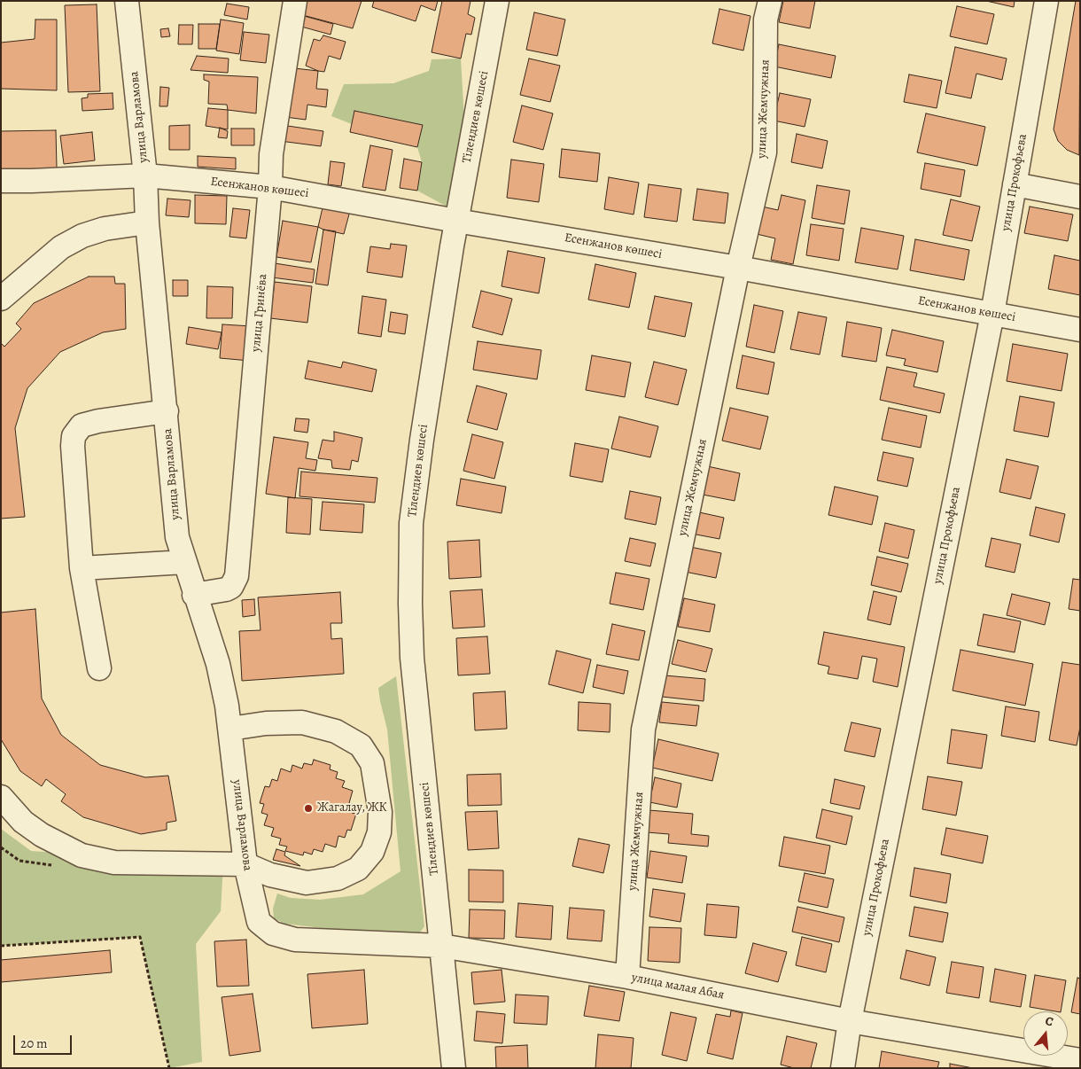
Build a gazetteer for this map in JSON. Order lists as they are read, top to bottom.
{
  "streets": {
    "street": [
      "улица Жемчужная",
      "улица Варламова",
      "Тілендиев көшесі",
      "улица Прокофьева",
      "Есенжанов көшесі",
      "улица Гринёва",
      "улица малая Абая"
    ]
  },
  "crossings": [
    ["улица Жемчужная", "Есенжанов көшесі"],
    ["улица Жемчужная", "улица малая Абая"],
    ["улица Варламова", "Есенжанов көшесі"],
    ["улица Варламова", "улица Гринёва"],
    ["улица Варламова", "улица малая Абая"],
    ["Тілендиев көшесі", "Есенжанов көшесі"],
    ["Тілендиев көшесі", "улица малая Абая"],
    ["улица Прокофьева", "Есенжанов көшесі"],
    ["улица Прокофьева", "улица малая Абая"],
    ["Есенжанов көшесі", "улица Гринёва"]
  ],
  "places": ["Жагалау, ЖК"],
  "scale_bar": "20 m",
  "north": "top"
}
